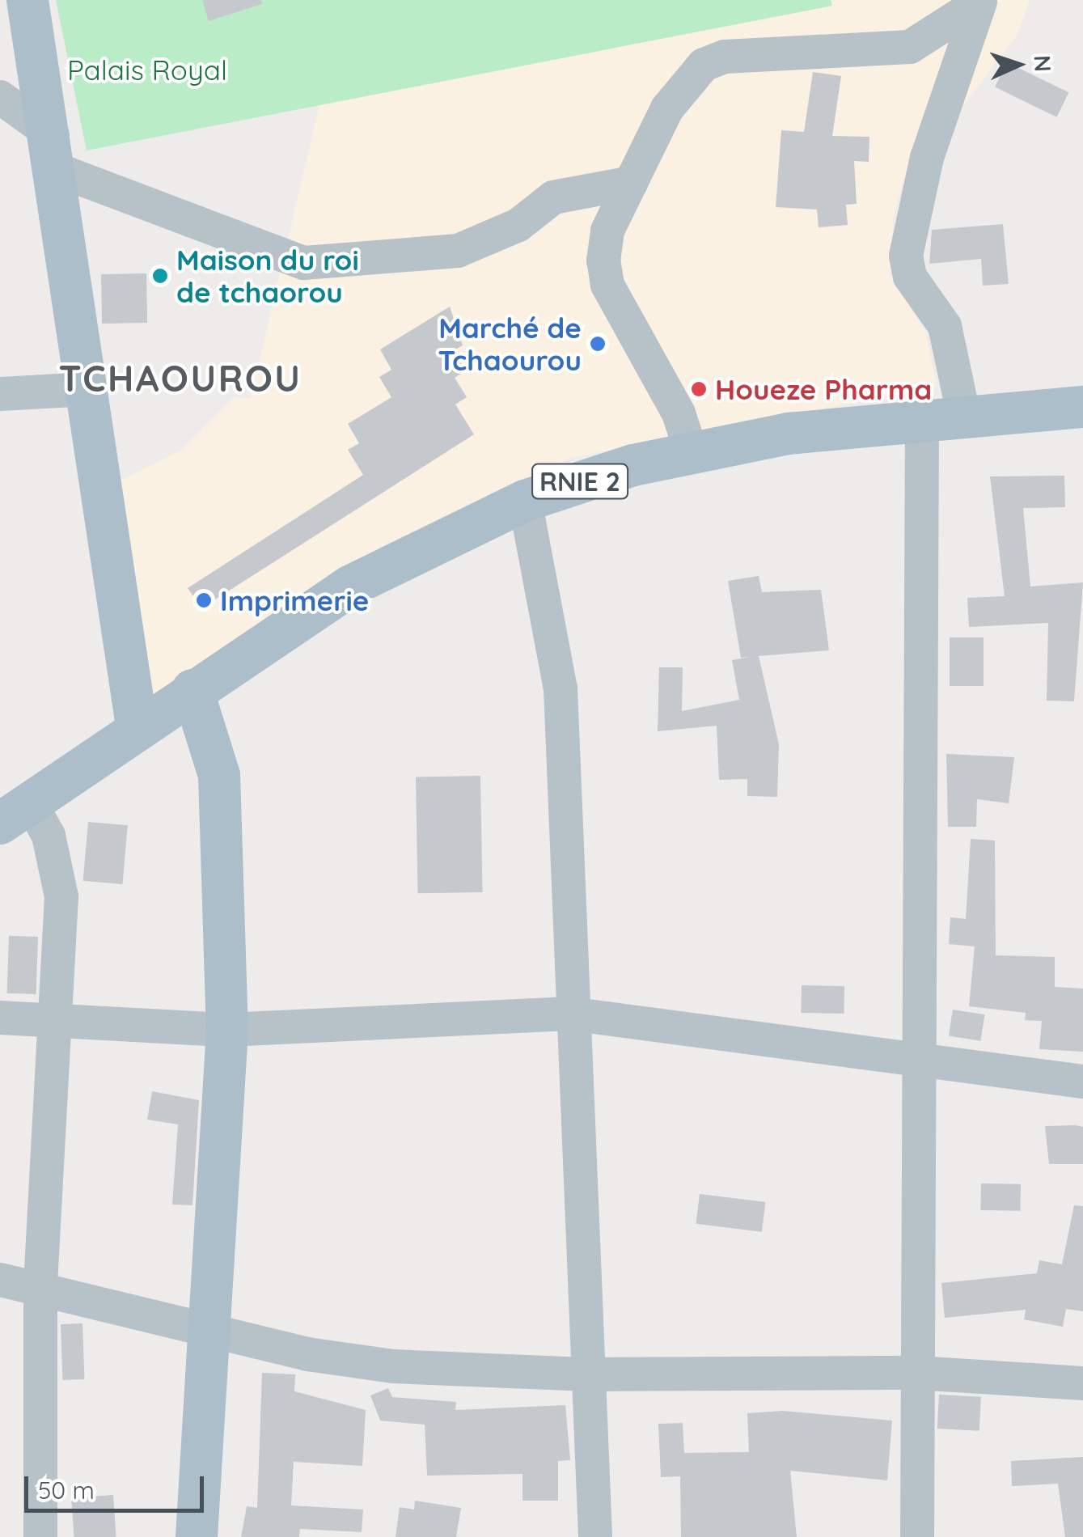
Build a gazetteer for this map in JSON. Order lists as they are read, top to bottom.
{
  "streets": {
    "main road": ["RNIE 2"]
  },
  "districts": ["TCHAOUROU"],
  "parks": ["Palais Royal"],
  "places": [
    "Maison du roi de tchaorou",
    "Marché de Tchaourou",
    "Houeze Pharma",
    "Imprimerie"
  ],
  "scale_bar": "50 m",
  "north": "right"
}
